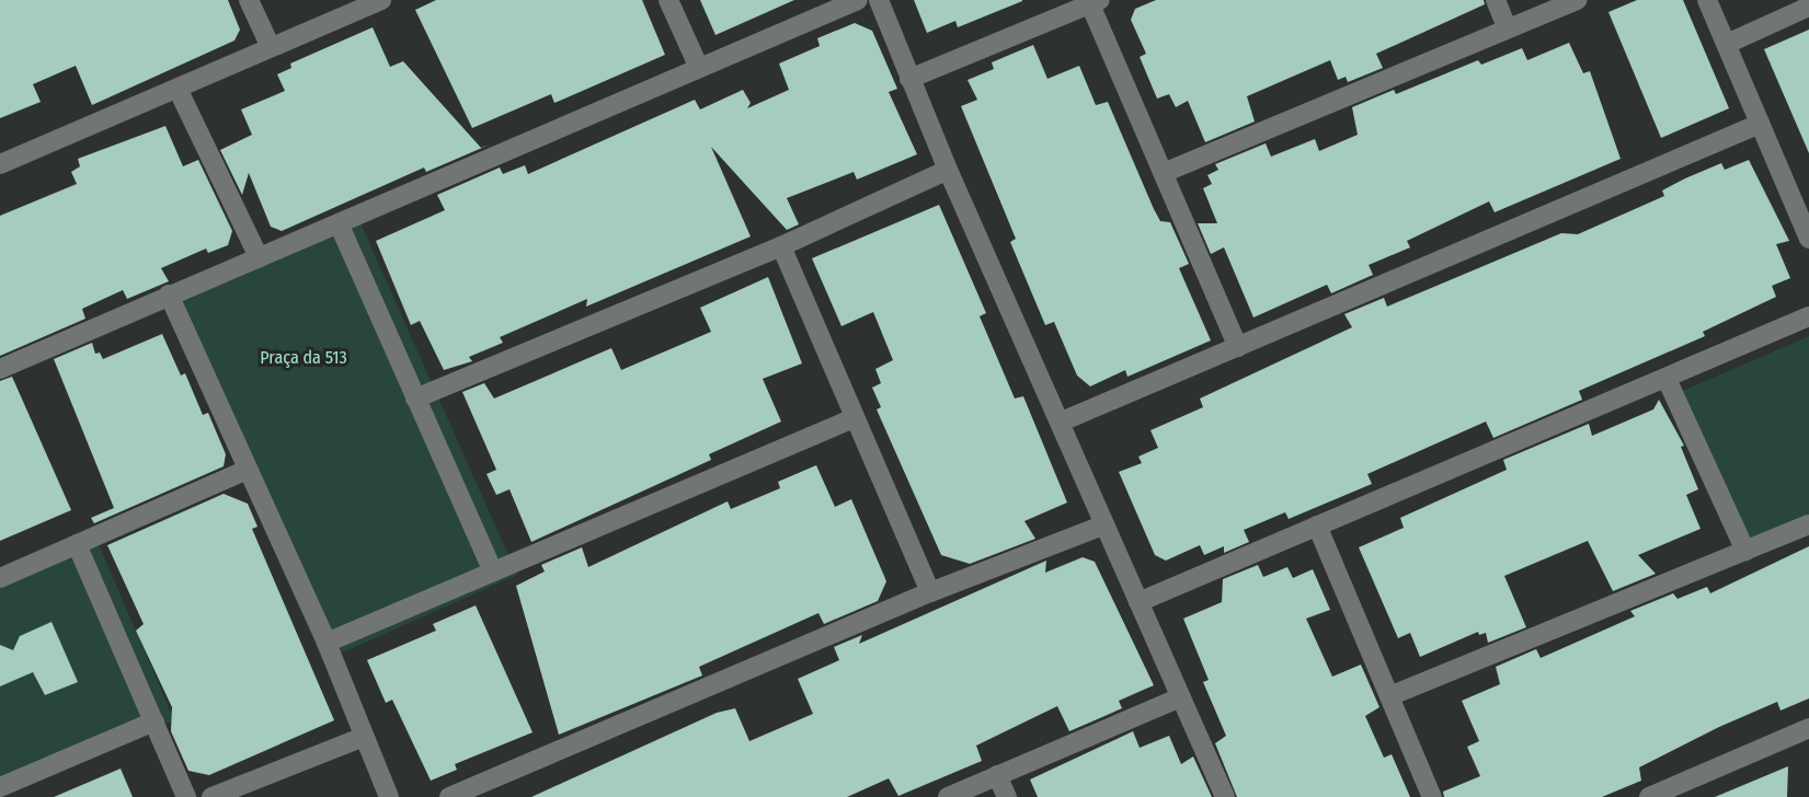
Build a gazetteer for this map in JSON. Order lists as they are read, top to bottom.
{
  "parks": ["Praça da 513"]
}
